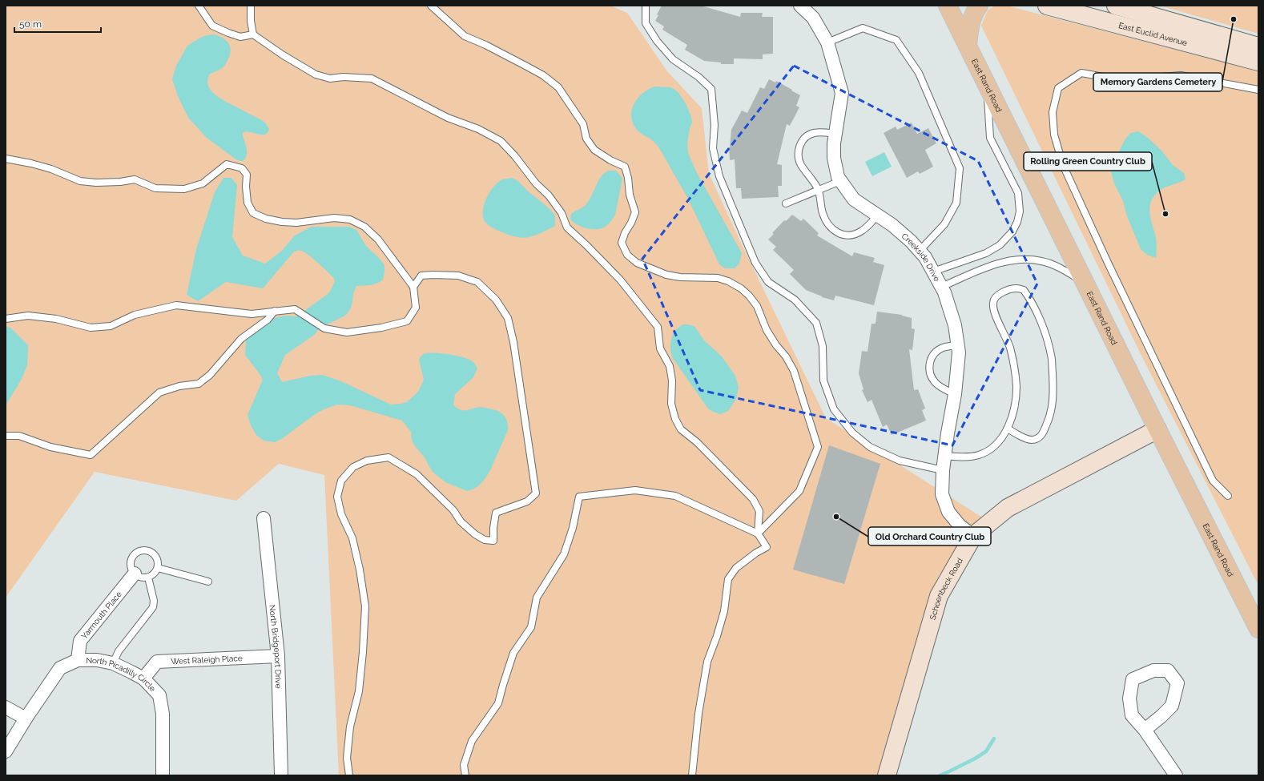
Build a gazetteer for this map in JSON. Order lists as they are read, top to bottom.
{
  "streets": {
    "main road": ["East Euclid Avenue", "East Rand Road", "Schoenbeck Road"],
    "street": [
      "Creekside Drive",
      "Yarmouth Place",
      "North Bridgeport Drive",
      "West Raleigh Place",
      "North Picadilly Circle"
    ]
  },
  "crossings": [
    ["East Rand Road", "Schoenbeck Road"],
    ["Creekside Drive", "Schoenbeck Road"],
    ["Yarmouth Place", "North Picadilly Circle"],
    ["North Bridgeport Drive", "West Raleigh Place"],
    ["West Raleigh Place", "North Picadilly Circle"]
  ],
  "places": ["Memory Gardens Cemetery", "Rolling Green Country Club", "Old Orchard Country Club"],
  "scale_bar": "50 m"
}
